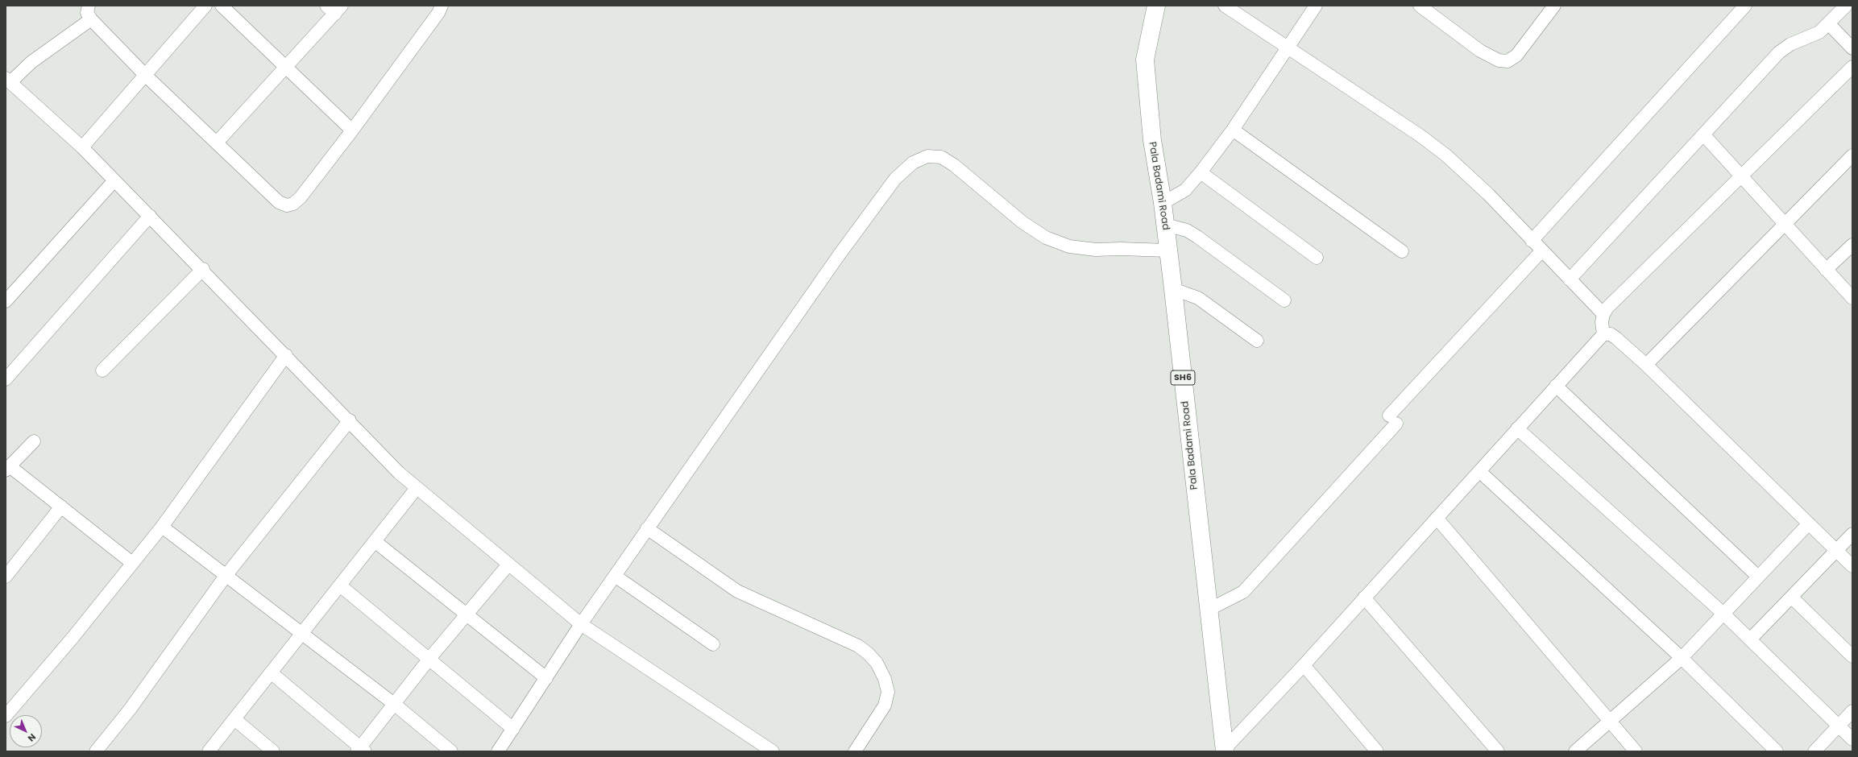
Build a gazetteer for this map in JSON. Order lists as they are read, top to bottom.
{
  "streets": {
    "main road": ["Pala Badami Road", "SH6"]
  },
  "north": "bottom right"
}
